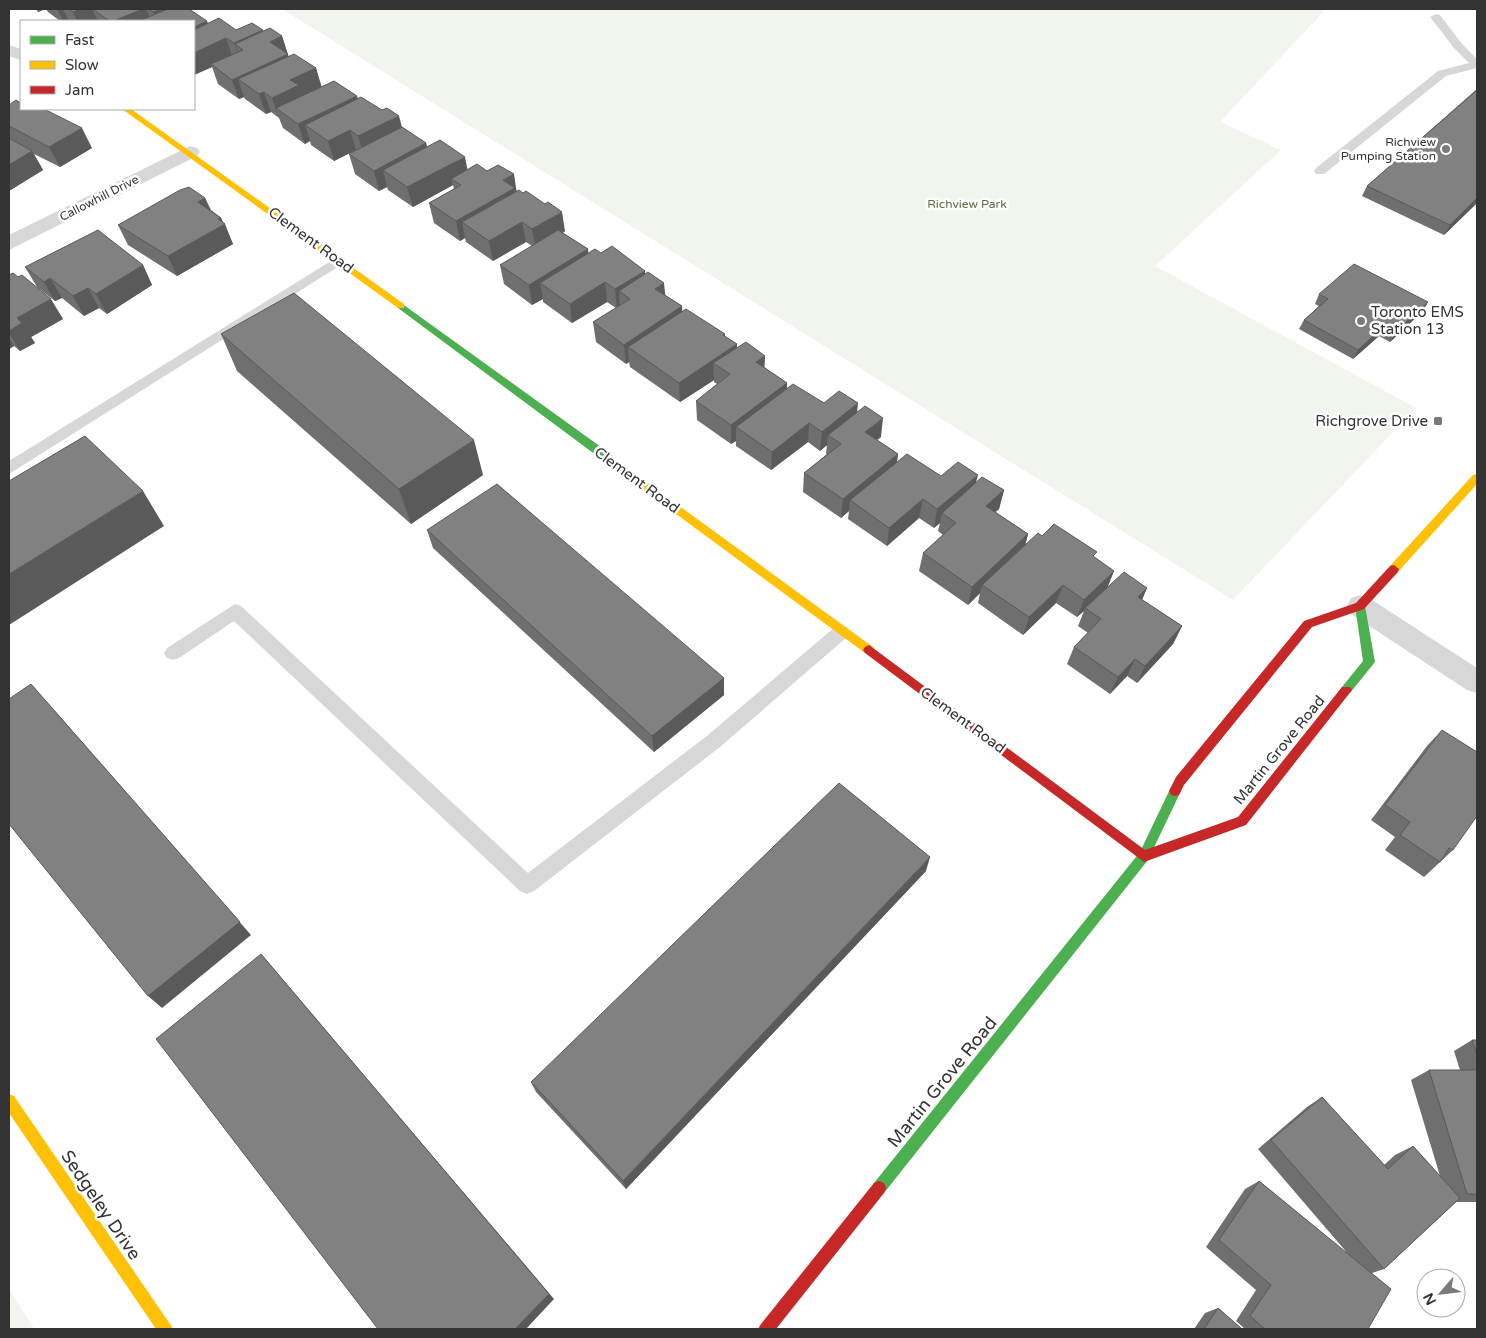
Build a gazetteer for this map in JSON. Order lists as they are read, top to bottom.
{
  "streets": {
    "street": [
      "Callowhill Drive",
      "Clement Road",
      "Martin Grove Road",
      "Sedgeley Drive"
    ]
  },
  "crossings": [
    ["Callowhill Drive", "Clement Road"],
    ["Clement Road", "Martin Grove Road"]
  ],
  "parks": ["Richview Park"],
  "places": {
    "other": ["Richview Pumping Station", "Toronto EMS Station 13"],
    "transit": ["Richgrove Drive"]
  },
  "legend": ["Fast", "Slow", "Jam"],
  "north": "bottom left"
}
